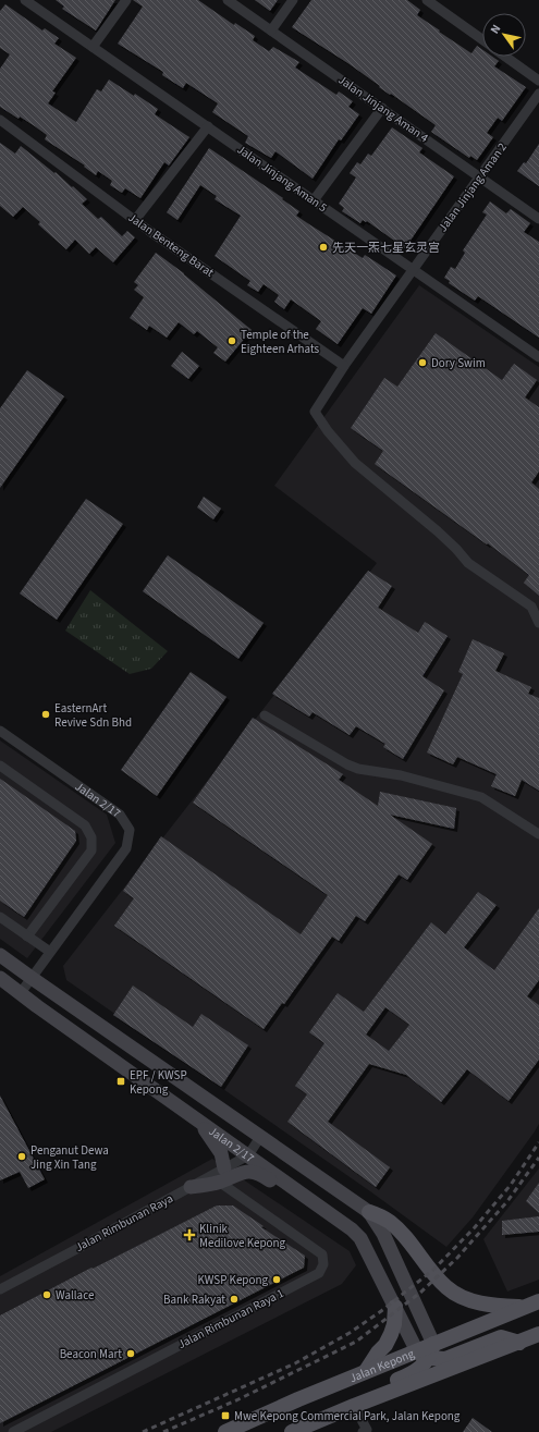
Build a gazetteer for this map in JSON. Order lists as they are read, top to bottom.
{
  "streets": {
    "main road": ["Jalan Kepong"],
    "street": [
      "Jalan Jinjang Aman 4",
      "Jalan Jinjang Aman 5",
      "Jalan Jinjang Aman 2",
      "Jalan Benteng Barat",
      "Jalan 2/17",
      "Jalan Rimbunan Raya",
      "Jalan Rimbunan Raya 1"
    ]
  },
  "crossings": [
    ["Jalan Jinjang Aman 4", "Jalan Jinjang Aman 2"],
    ["Jalan Jinjang Aman 5", "Jalan Jinjang Aman 2"],
    ["Jalan Jinjang Aman 2", "Jalan Benteng Barat"],
    ["Jalan 2/17", "Jalan Rimbunan Raya"],
    ["Jalan 2/17", "Jalan Kepong"]
  ],
  "places": {
    "other": [
      "先天一炁七星玄灵宫",
      "Temple of the Eighteen Arhats",
      "Dory Swim",
      "EasternArt Revive Sdn Bhd",
      "Penganut Dewa Jing Xin Tang",
      "KWSP Kepong",
      "Wallace",
      "Bank Rakyat",
      "Beacon Mart"
    ],
    "transit": ["EPF / KWSP Kepong", "Mwe Kepong Commercial Park, Jalan Kepong"],
    "health": ["Klinik Medilove Kepong"]
  },
  "north": "top left"
}
